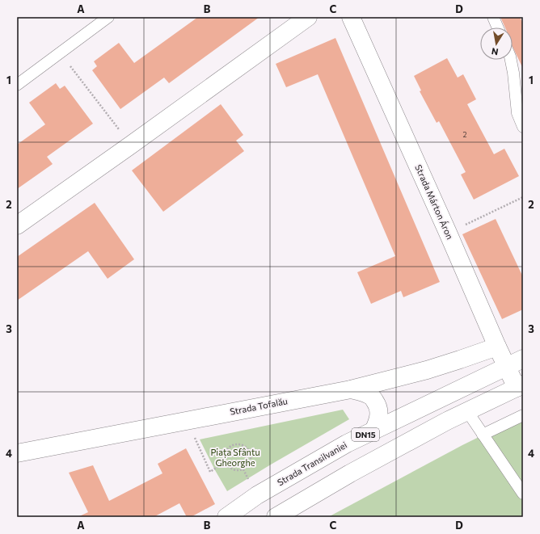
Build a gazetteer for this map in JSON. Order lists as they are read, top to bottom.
{
  "streets": {
    "street": [
      "Strada Márton Áron",
      "Strada Tofalău",
      "DN15",
      "Strada Transilvaniei"
    ]
  },
  "crossings": [
    ["Strada Márton Áron", "Strada Tofalău"],
    ["Strada Márton Áron", "DN15"],
    ["Strada Márton Áron", "Strada Transilvaniei"],
    ["DN15", "Strada Transilvaniei"]
  ],
  "parks": ["Piața Sfântu Gheorghe"],
  "house_numbers": ["2"],
  "north": "bottom",
  "grid": {
    "columns": [
      "A",
      "B",
      "C",
      "D"
    ],
    "rows": [
      "1",
      "2",
      "3",
      "4"
    ]
  }
}
